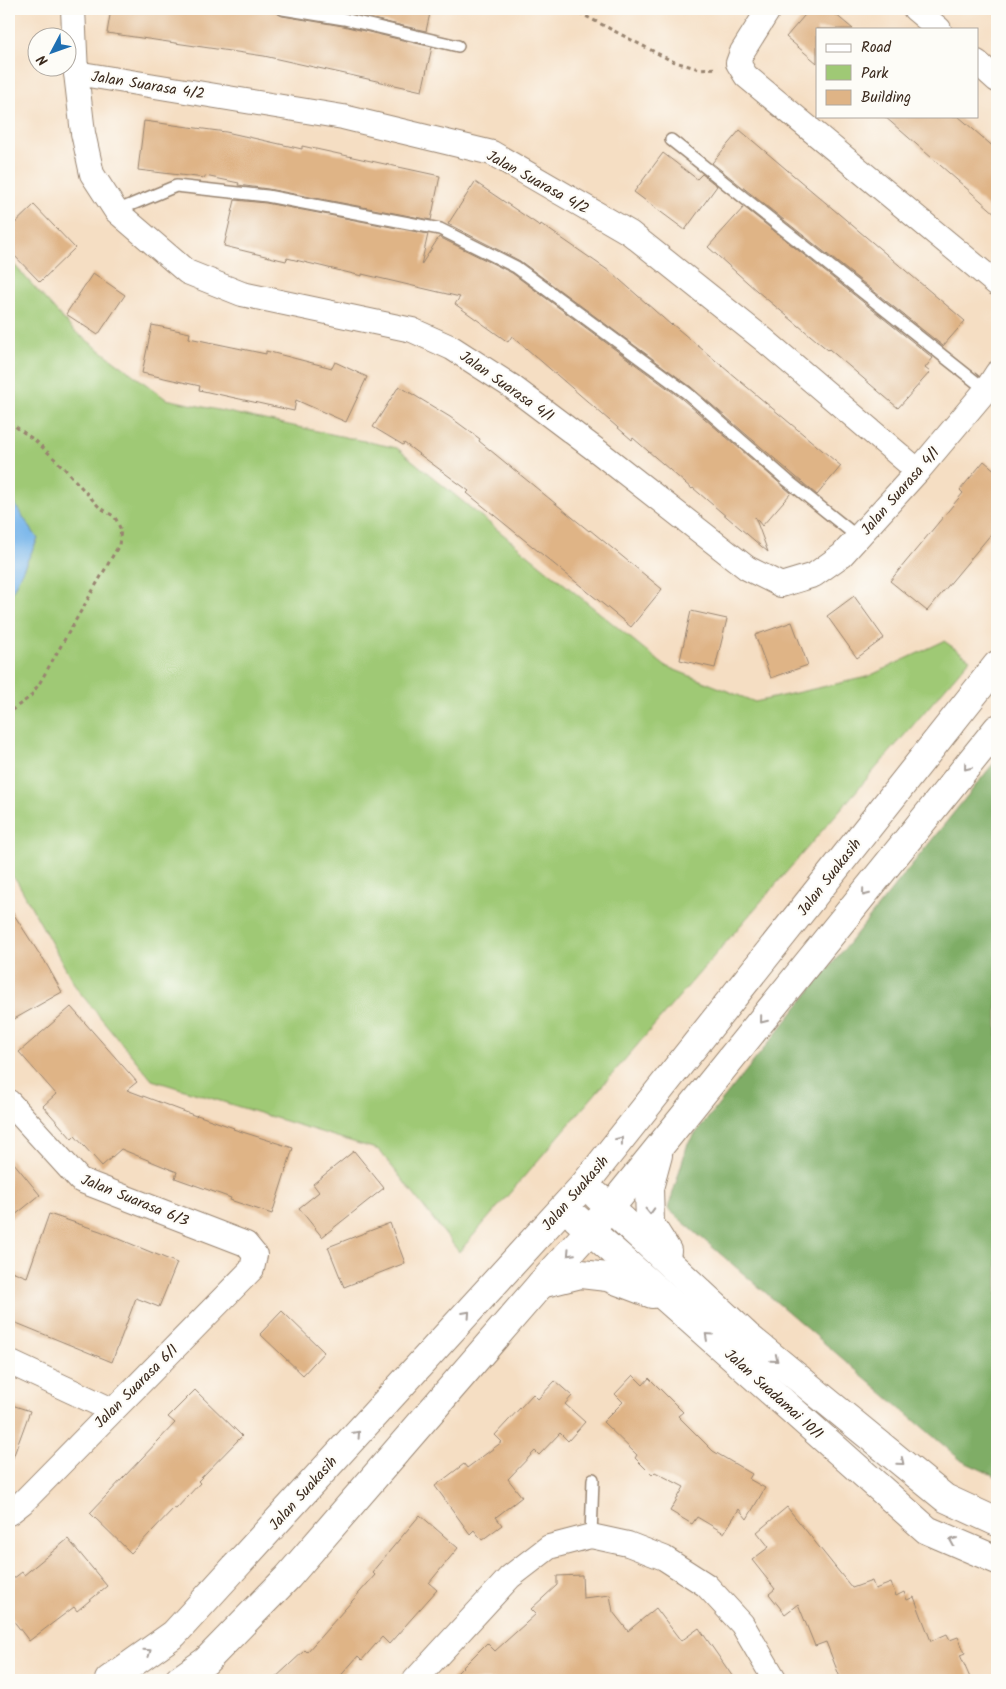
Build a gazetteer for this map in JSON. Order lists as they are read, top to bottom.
{
  "streets": {
    "main road": ["Jalan Suakasih", "Jalan Suadamai 10/1"],
    "street": [
      "Jalan Suarasa 4/2",
      "Jalan Suarasa 4/1",
      "Jalan Suarasa 6/3",
      "Jalan Suarasa 6/1"
    ]
  },
  "crossings": [
    ["Jalan Suarasa 4/2", "Jalan Suarasa 4/1"],
    ["Jalan Suakasih", "Jalan Suadamai 10/1"],
    ["Jalan Suarasa 6/3", "Jalan Suarasa 6/1"]
  ],
  "legend": ["Road", "Park", "Building"],
  "north": "bottom left"
}
